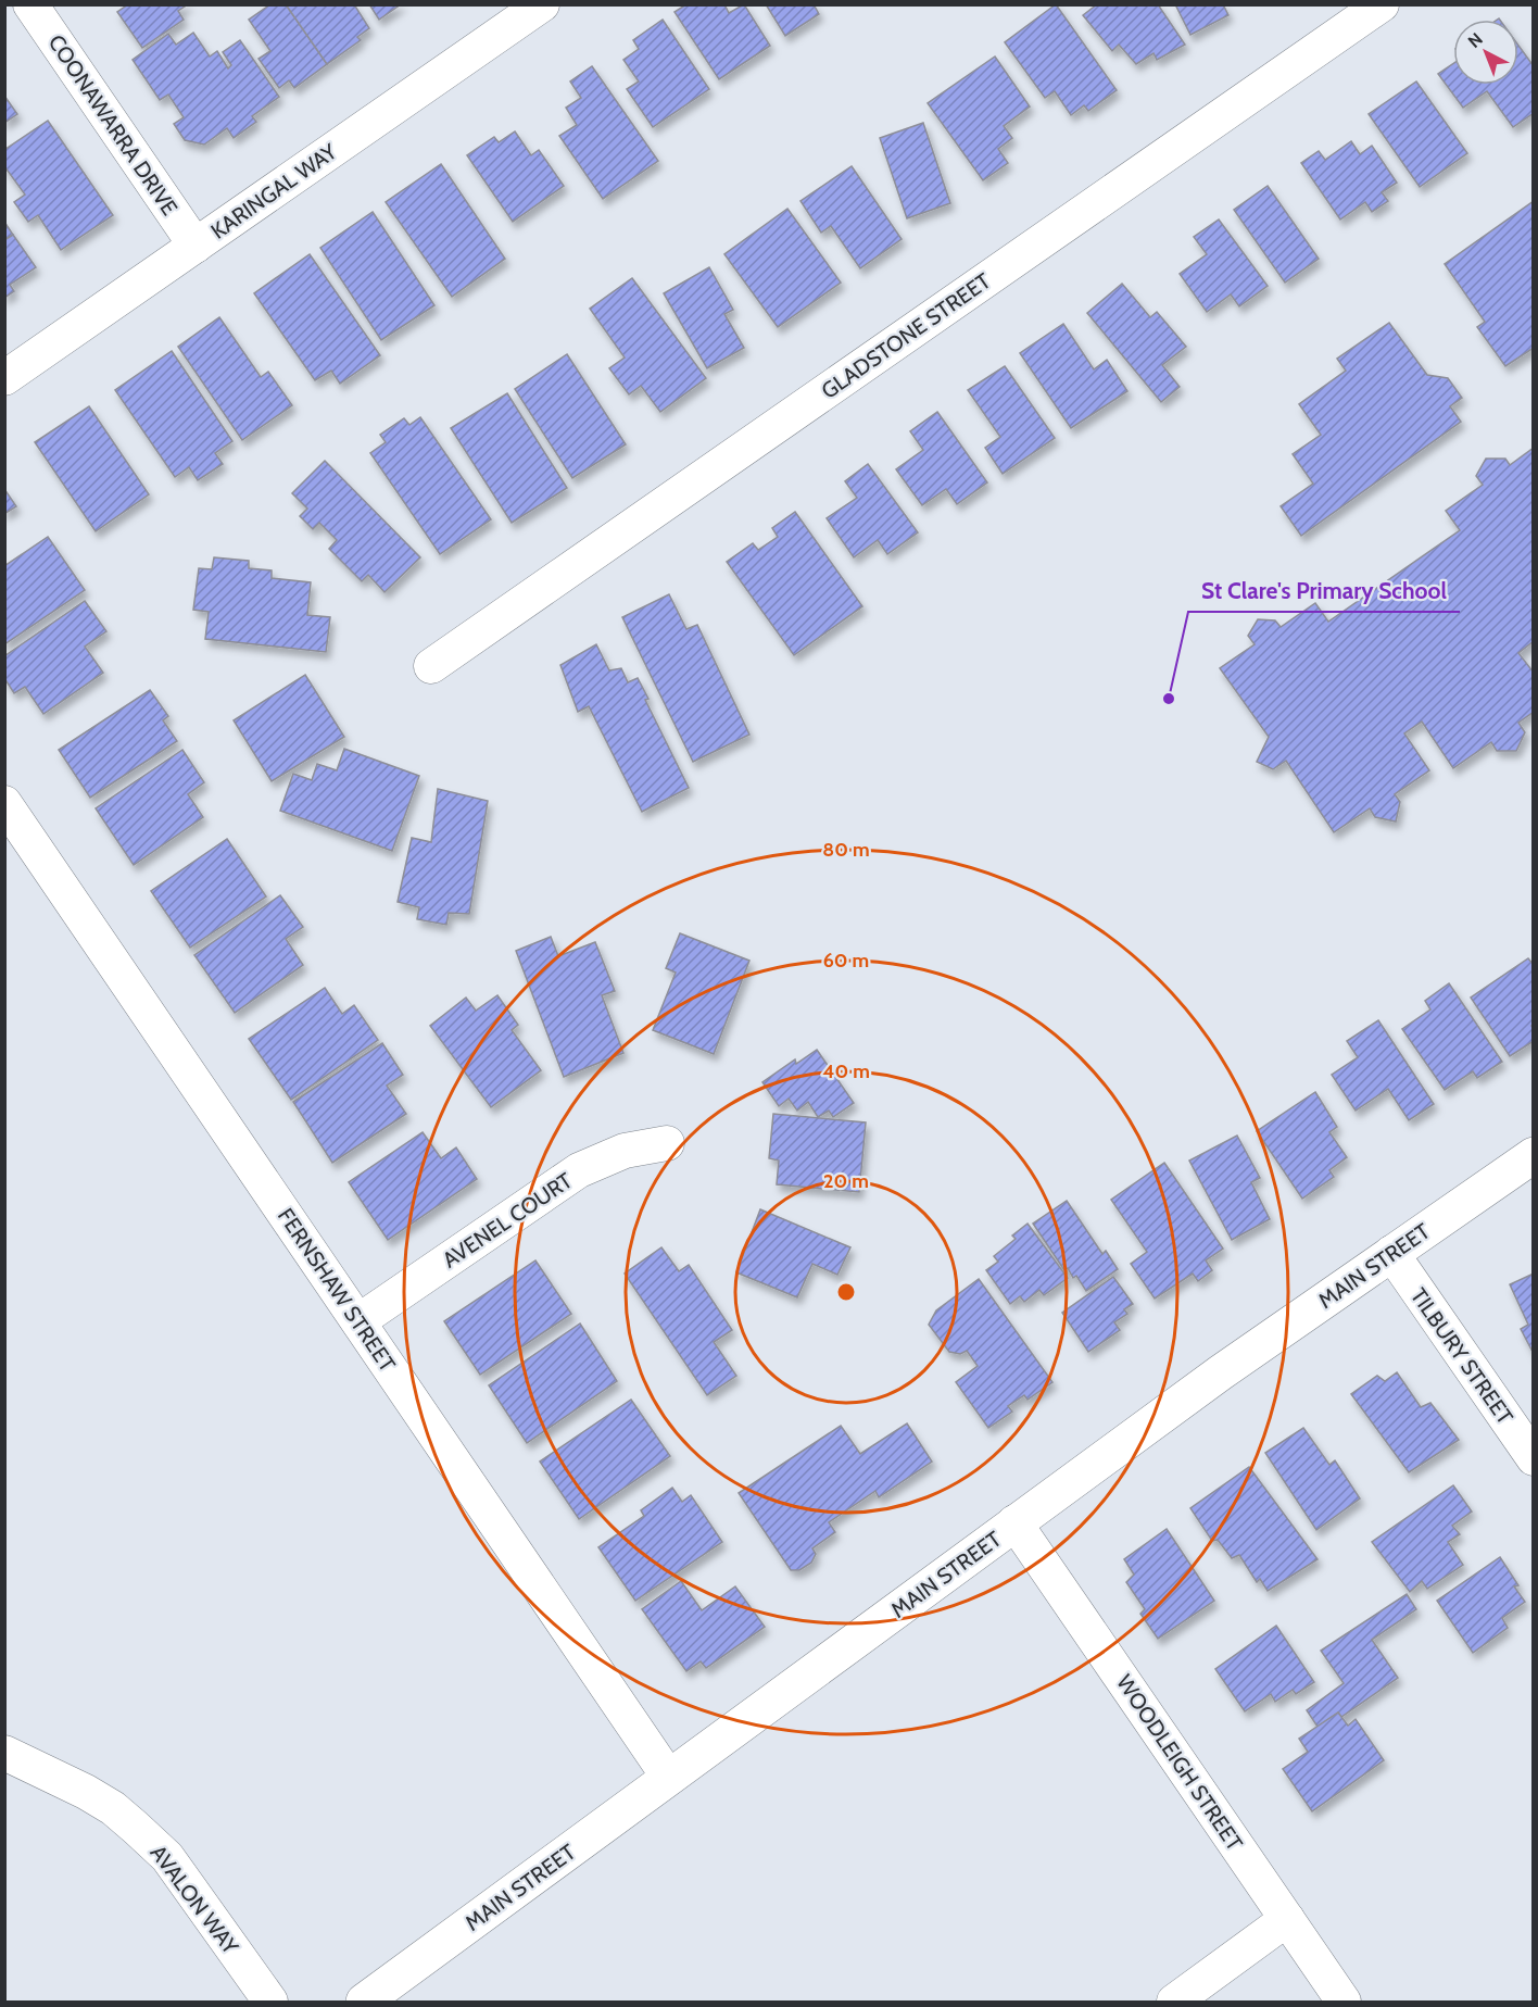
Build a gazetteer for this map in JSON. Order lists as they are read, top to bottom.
{
  "streets": {
    "street": [
      "COONAWARRA DRIVE",
      "KARINGAL WAY",
      "GLADSTONE STREET",
      "AVENEL COURT",
      "MAIN STREET",
      "FERNSHAW STREET",
      "TILBURY STREET",
      "WOODLEIGH STREET",
      "AVALON WAY"
    ]
  },
  "crossings": [
    ["COONAWARRA DRIVE", "KARINGAL WAY"],
    ["AVENEL COURT", "FERNSHAW STREET"],
    ["MAIN STREET", "FERNSHAW STREET"],
    ["MAIN STREET", "TILBURY STREET"],
    ["MAIN STREET", "WOODLEIGH STREET"]
  ],
  "places": ["St Clare's Primary School"],
  "north": "top left",
  "rings": [
    "80 m",
    "60 m",
    "40 m",
    "20 m"
  ]
}
